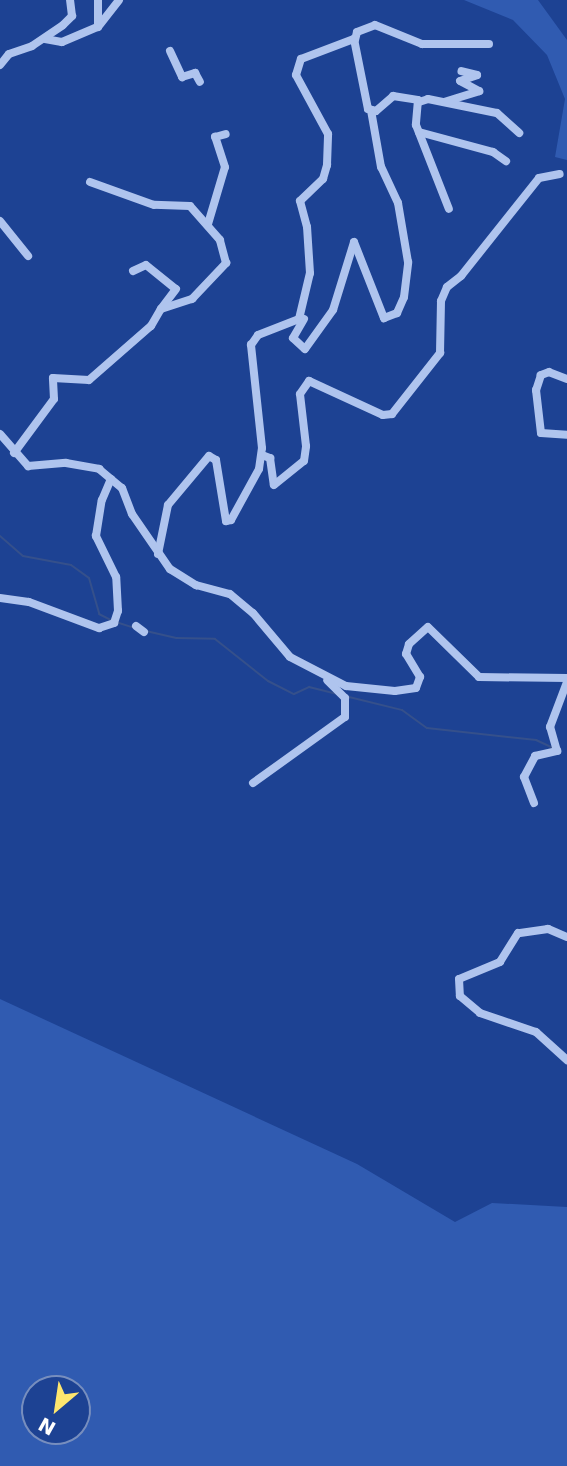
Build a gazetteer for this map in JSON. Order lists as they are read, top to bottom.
{
  "north": "bottom left"
}
